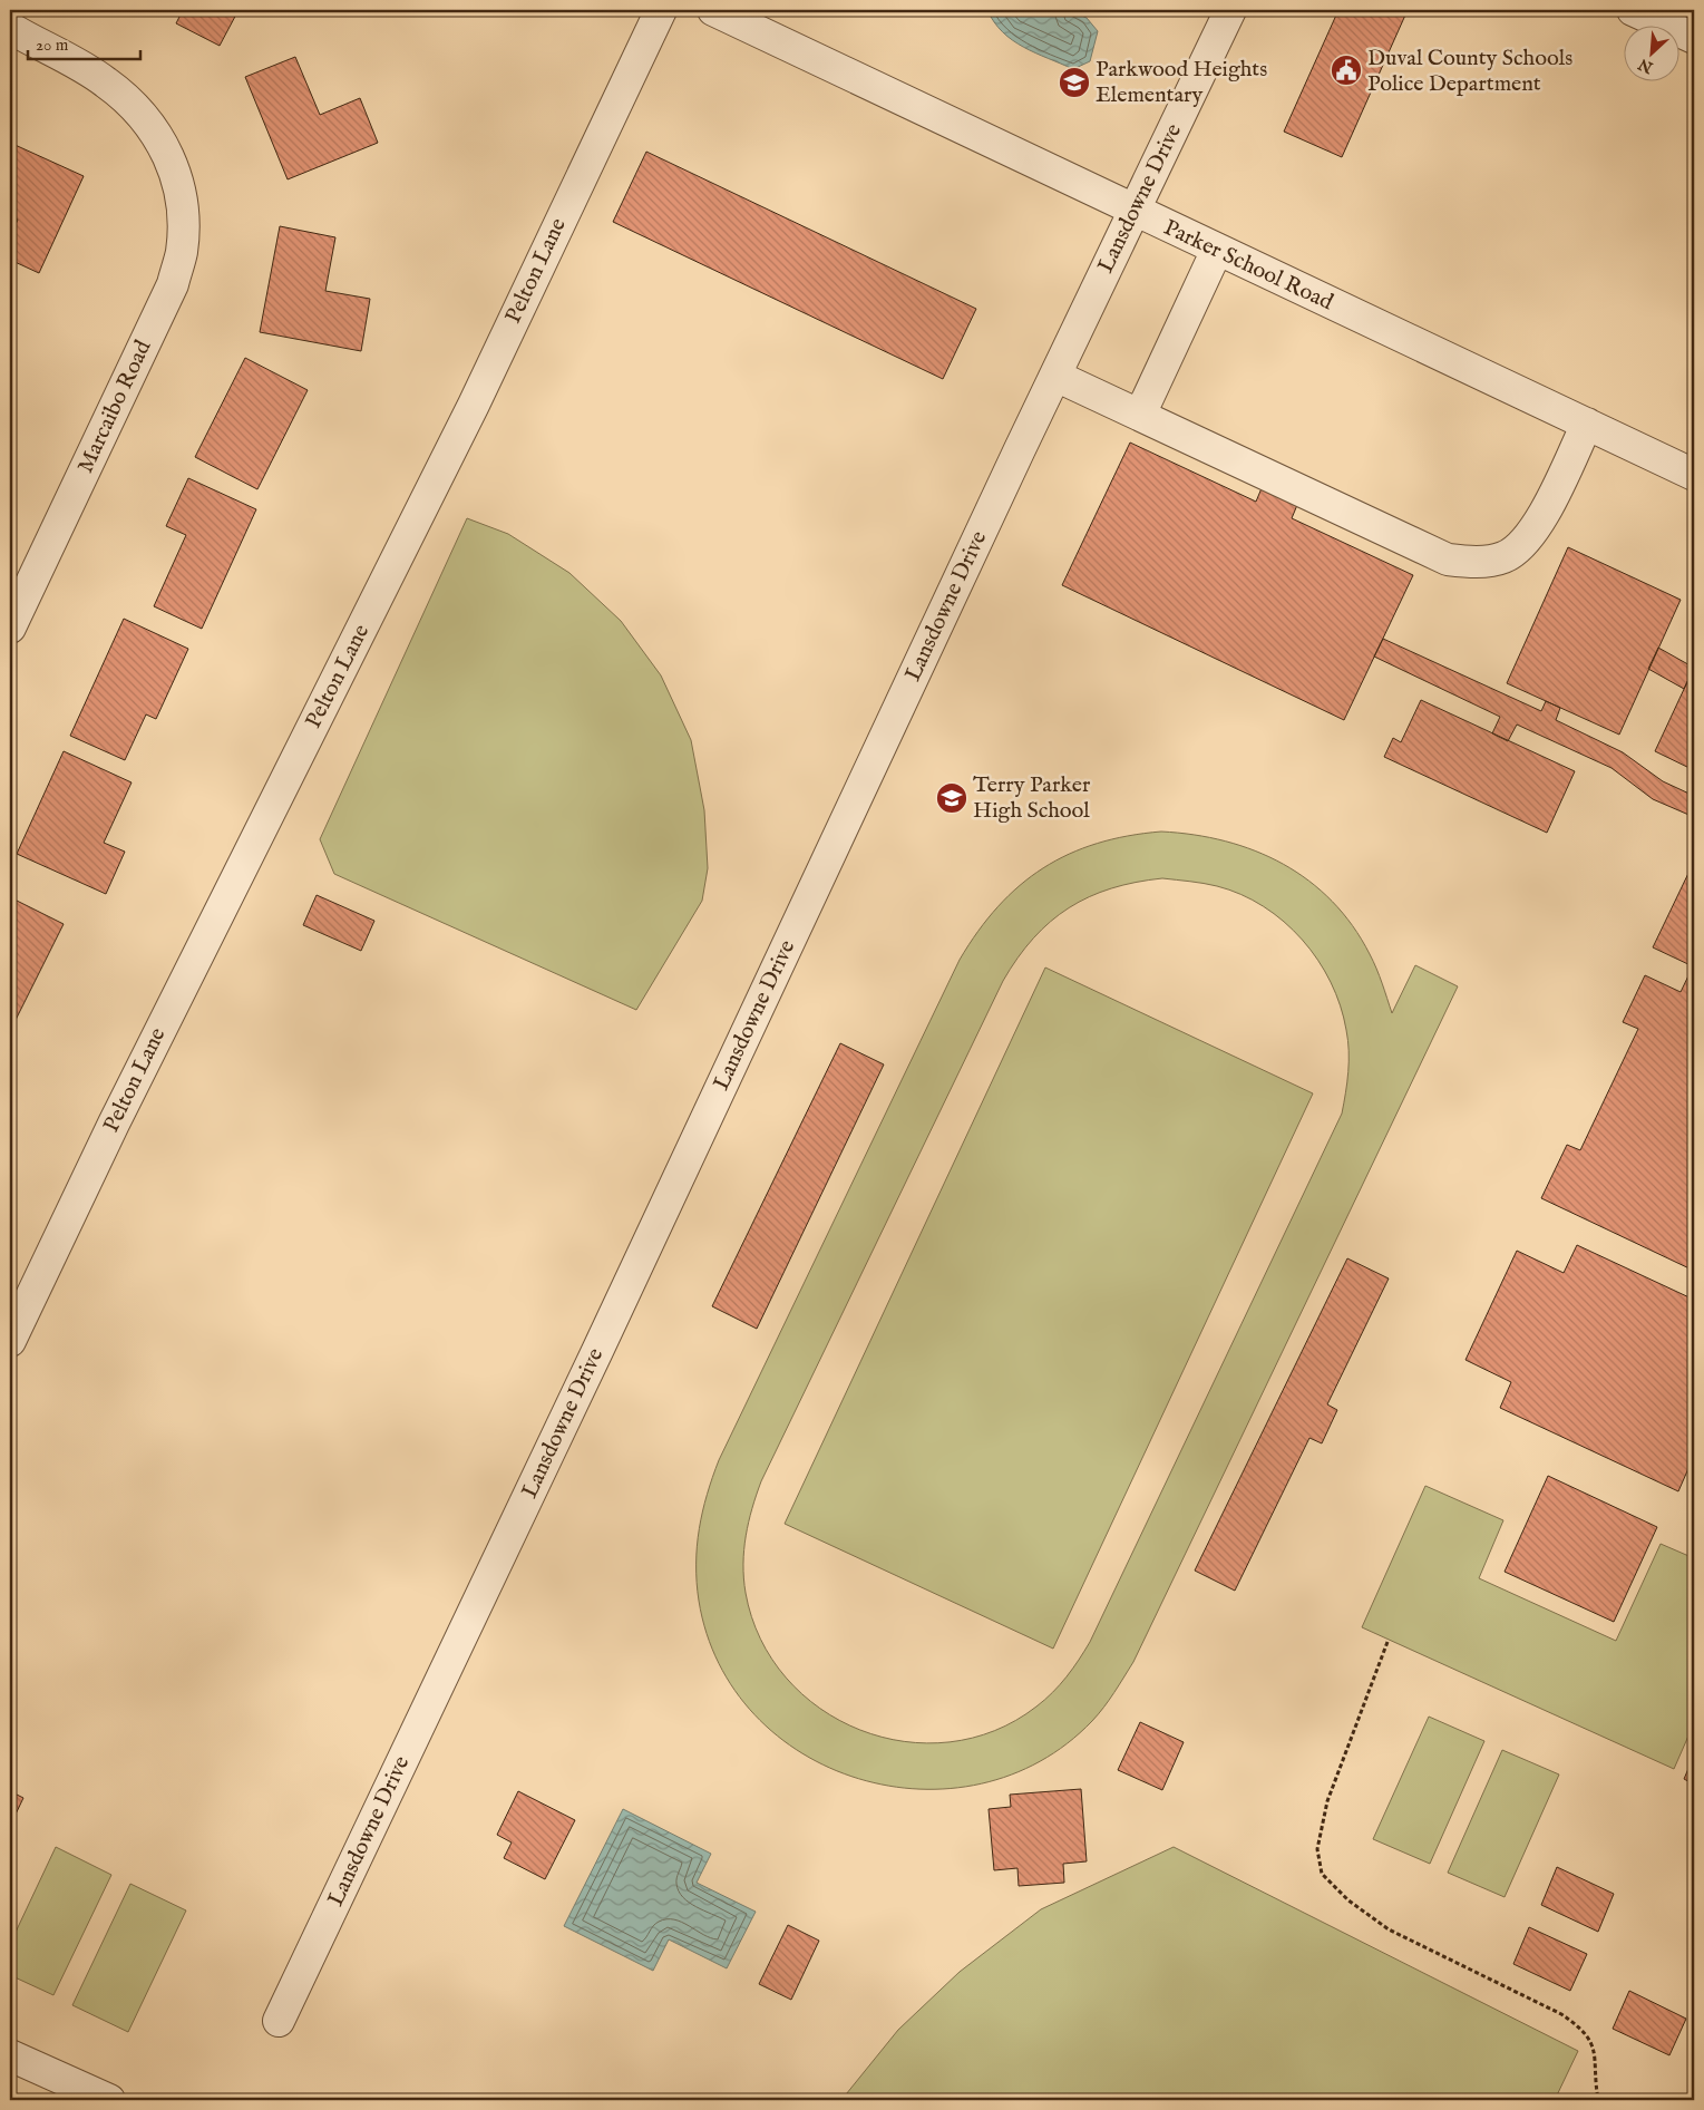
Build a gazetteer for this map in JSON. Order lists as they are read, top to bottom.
{
  "streets": {
    "street": [
      "Lansdowne Drive",
      "Parker School Road",
      "Pelton Lane",
      "Marcaibo Road"
    ]
  },
  "crossings": [
    ["Lansdowne Drive", "Parker School Road"]
  ],
  "places": {
    "public building": ["Duval County Schools Police Department"],
    "school or university": ["Parkwood Heights Elementary", "Terry Parker High School"]
  },
  "scale_bar": "20 m",
  "north": "bottom left"
}
